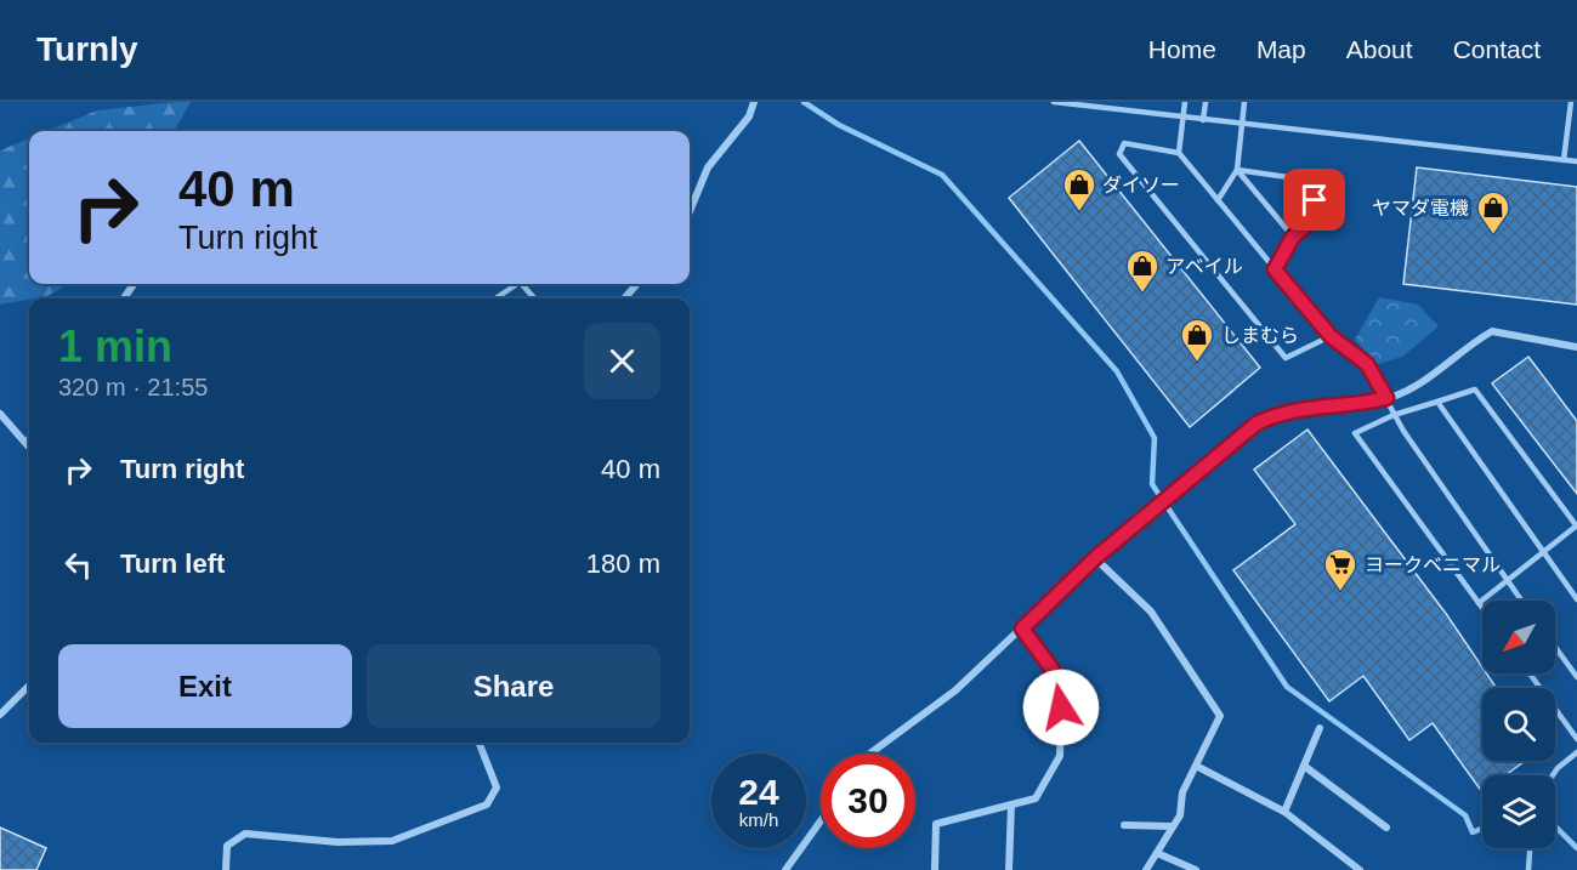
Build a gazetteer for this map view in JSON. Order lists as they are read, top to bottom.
{
  "places": {
    "shop": [
      "ダイソー",
      "ヤマダ電機",
      "アベイル",
      "しまむら"
    ],
    "supermarket": ["ヨークベニマル"]
  },
  "north": "bottom left",
  "page": {
    "header": "Turnly",
    "nav": [
      "Home",
      "Map",
      "About",
      "Contact"
    ],
    "turn": ["40 m", "Turn right"],
    "heading": ["1 min", "320 m · 21:55"],
    "list": [
      {
        "name": "Turn right",
        "value": "40 m"
      },
      {
        "name": "Turn left",
        "value": "180 m"
      }
    ],
    "buttons": ["Exit", "Share"],
    "speed": "24 km/h",
    "limit": "30"
  }
}
